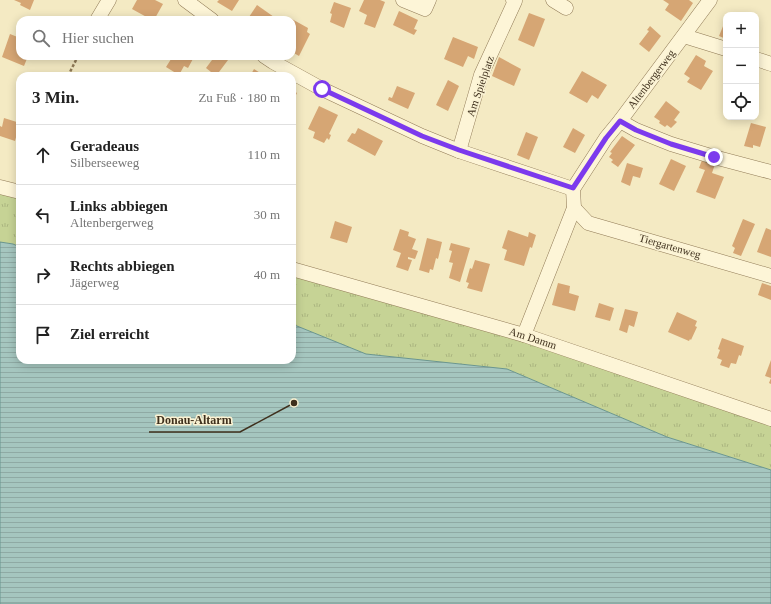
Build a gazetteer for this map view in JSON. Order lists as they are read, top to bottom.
{
  "streets": {
    "street": [
      "Altenbergerweg",
      "Am Spielplatz",
      "Tiergartenweg",
      "Am Damm"
    ]
  },
  "places": ["Donau-Altarm"],
  "page": {
    "map_buttons": ["+", "−"],
    "search": "Hier suchen",
    "heading": ["3 Min.", "Zu Fuß · 180 m"],
    "list": [
      ["Geradeaus", "Silberseeweg", "110 m"],
      ["Links abbiegen", "Altenbergerweg", "30 m"],
      ["Rechts abbiegen", "Jägerweg", "40 m"],
      "Ziel erreicht"
    ]
  }
}
